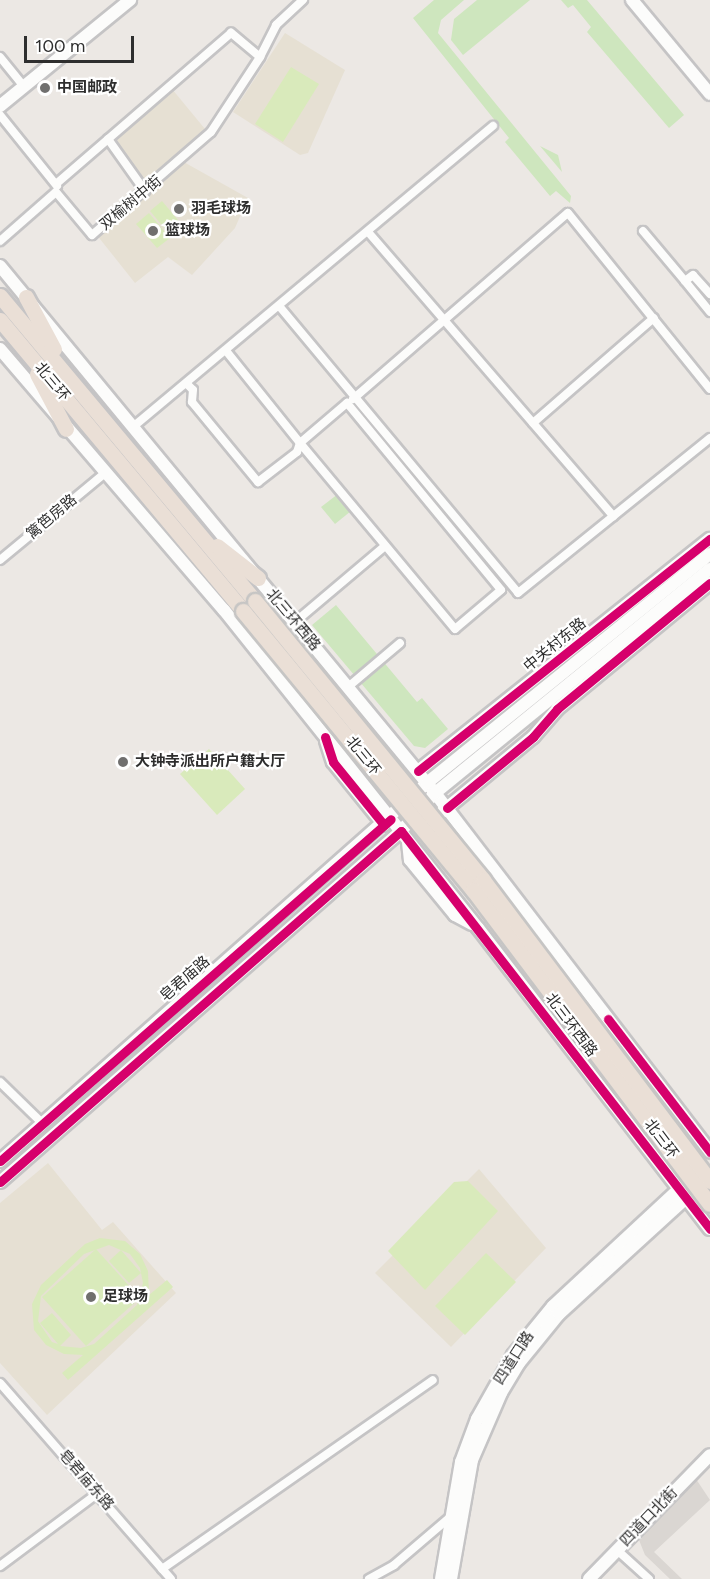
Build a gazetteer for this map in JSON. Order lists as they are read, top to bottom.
{
  "streets": {
    "highway": ["北三环"],
    "street": [
      "双榆树中街",
      "篱笆房路",
      "北三环西路",
      "中关村东路",
      "皂君庙路",
      "四道口路",
      "皂君庙东路",
      "四道口北街"
    ]
  },
  "crossings": [
    ["北三环西路", "中关村东路"],
    ["北三环西路", "皂君庙路"],
    ["北三环西路", "四道口路"],
    ["中关村东路", "皂君庙路"]
  ],
  "places": [
    "中国邮政",
    "羽毛球场",
    "篮球场",
    "大钟寺派出所户籍大厅",
    "足球场"
  ],
  "scale_bar": "100 m"
}
